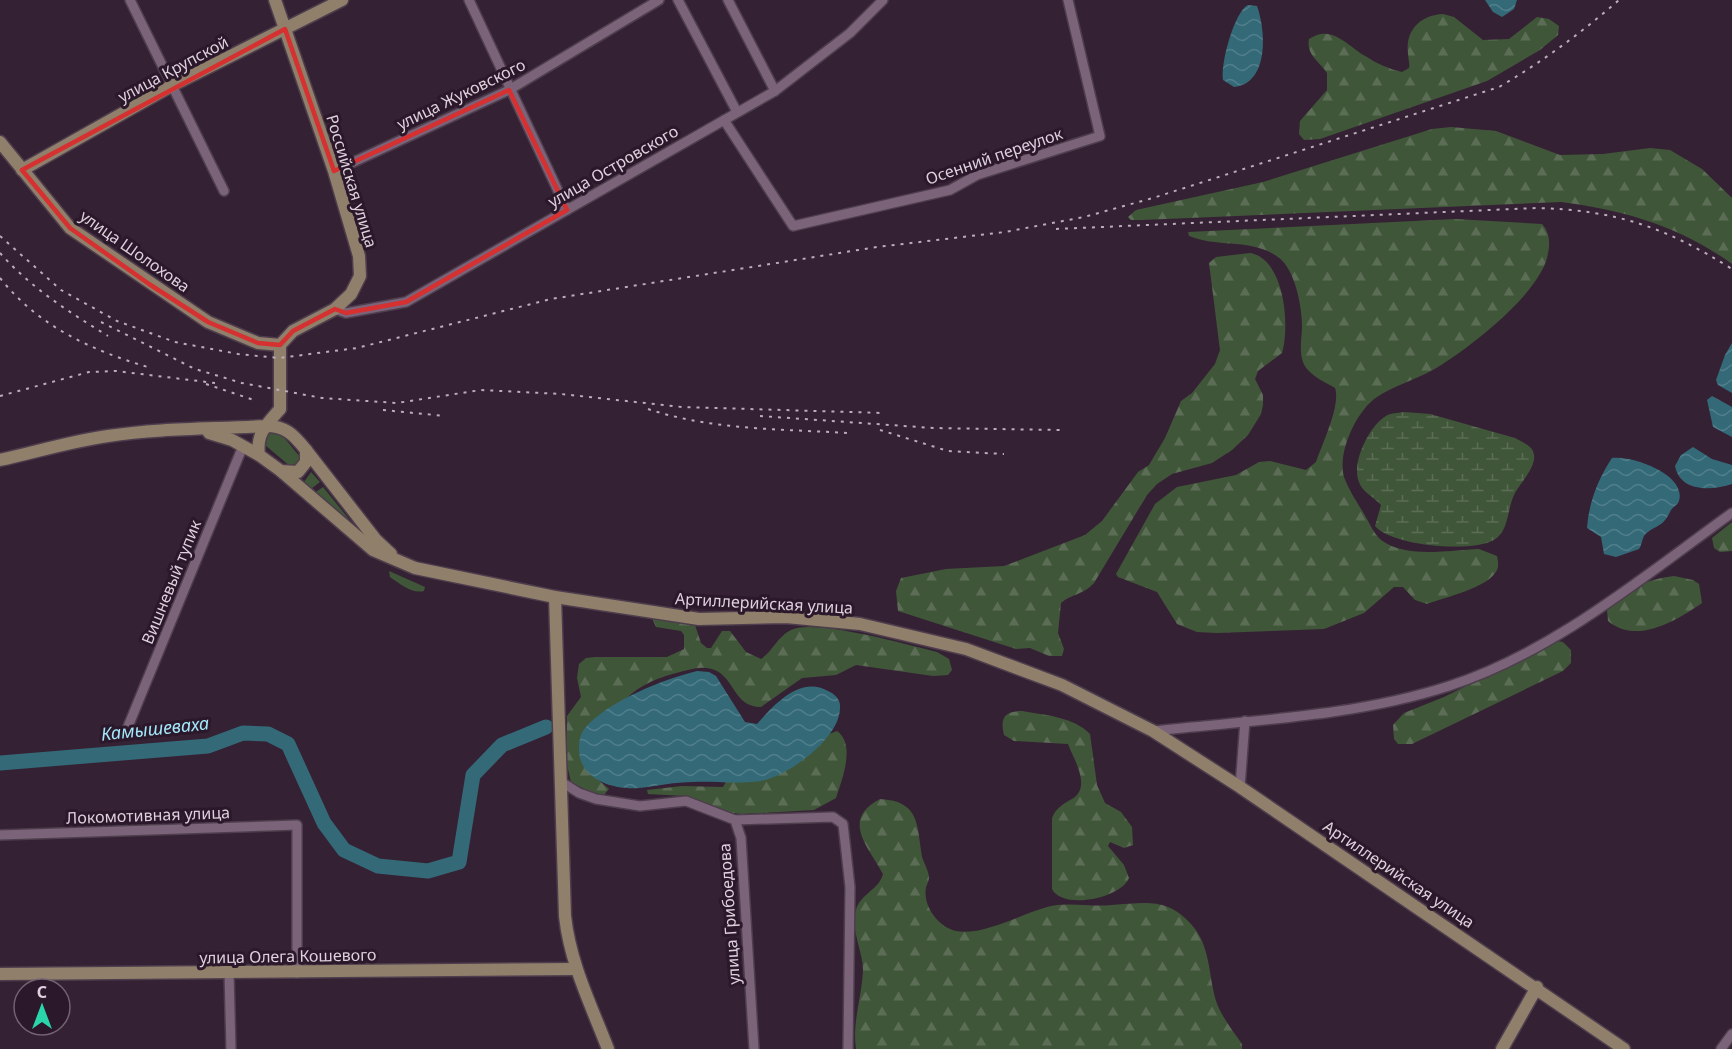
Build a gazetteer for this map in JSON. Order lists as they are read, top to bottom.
{
  "streets": {
    "main road": [
      "улица Крупской",
      "Российская улица",
      "улица Шолохова",
      "Артиллерийская улица",
      "улица Олега Кошевого"
    ],
    "street": [
      "улица Жуковского",
      "Осенний переулок",
      "улица Островского",
      "Вишневый тупик",
      "Локомотивная улица",
      "улица Грибоедова"
    ]
  },
  "crossings": [
    ["улица Крупской", "Российская улица"],
    ["улица Крупской", "улица Шолохова"],
    ["улица Жуковского", "Российская улица"],
    ["Осенний переулок", "улица Островского"],
    ["улица Островского", "Российская улица"],
    ["Российская улица", "улица Шолохова"],
    ["Вишневый тупик", "Артиллерийская улица"],
    ["Локомотивная улица", "улица Олега Кошевого"]
  ],
  "water": ["Камышеваха"],
  "north": "top"
}
